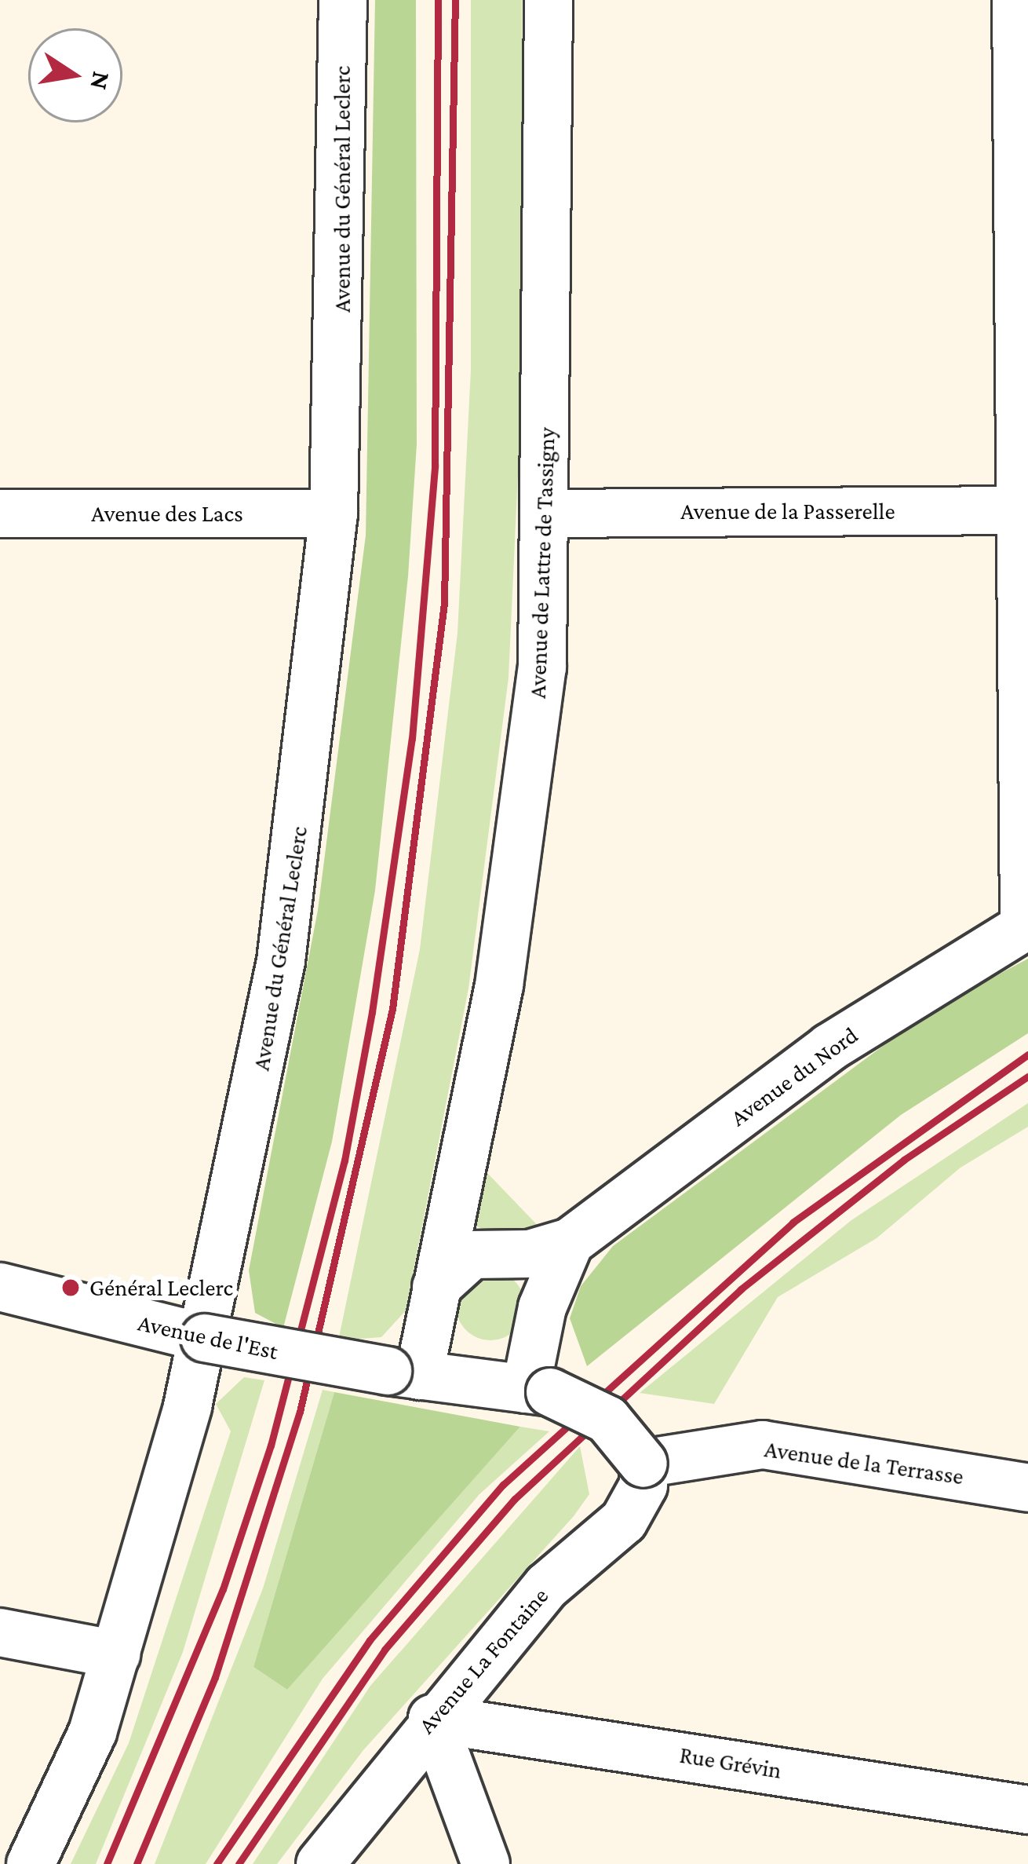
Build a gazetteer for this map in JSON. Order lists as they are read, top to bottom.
{
  "streets": {
    "street": [
      "Avenue du Général Leclerc",
      "Avenue de la Passerelle",
      "Avenue des Lacs",
      "Avenue de Lattre de Tassigny",
      "Avenue du Nord",
      "Avenue de l'Est",
      "Avenue de la Terrasse",
      "Avenue La Fontaine",
      "Rue Grévin"
    ]
  },
  "crossings": [
    ["Avenue du Général Leclerc", "Avenue des Lacs"],
    ["Avenue du Général Leclerc", "Avenue de l'Est"],
    ["Avenue de la Passerelle", "Avenue de Lattre de Tassigny"],
    ["Avenue de Lattre de Tassigny", "Avenue de l'Est"],
    ["Avenue de l'Est", "Avenue de la Terrasse"],
    ["Avenue de l'Est", "Avenue La Fontaine"],
    ["Avenue de la Terrasse", "Avenue La Fontaine"],
    ["Avenue La Fontaine", "Rue Grévin"]
  ],
  "places": ["Général Leclerc"],
  "north": "right"
}
